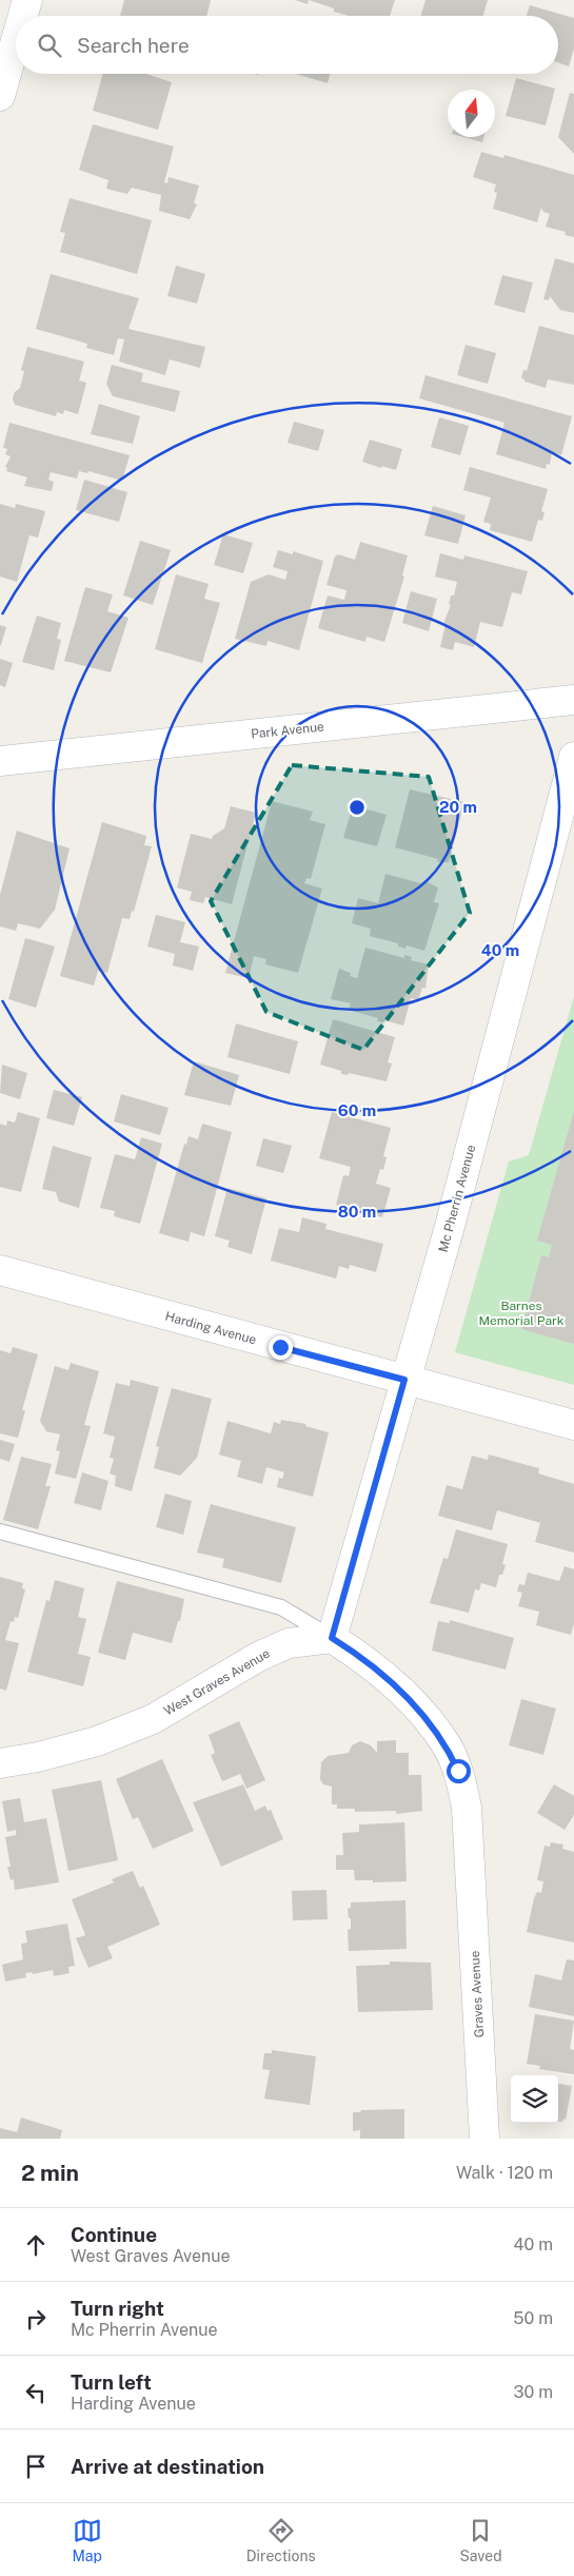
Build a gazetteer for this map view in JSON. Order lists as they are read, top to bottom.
{
  "streets": {
    "street": [
      "Park Avenue",
      "Mc Pherrin Avenue",
      "Harding Avenue",
      "West Graves Avenue",
      "Graves Avenue"
    ]
  },
  "crossings": [
    ["Mc Pherrin Avenue", "Harding Avenue"],
    ["Mc Pherrin Avenue", "West Graves Avenue"],
    ["Mc Pherrin Avenue", "Graves Avenue"],
    ["West Graves Avenue", "Graves Avenue"]
  ],
  "parks": ["Barnes Memorial Park"],
  "north": "top",
  "page": {
    "search": "Search here",
    "heading": ["2 min", "Walk · 120 m"],
    "list": [
      ["Continue", "West Graves Avenue", "40 m"],
      ["Turn right", "Mc Pherrin Avenue", "50 m"],
      ["Turn left", "Harding Avenue", "30 m"],
      "Arrive at destination"
    ],
    "nav": ["Map", "Directions", "Saved"]
  },
  "rings": [
    "20 m",
    "40 m",
    "60 m",
    "80 m"
  ]
}
